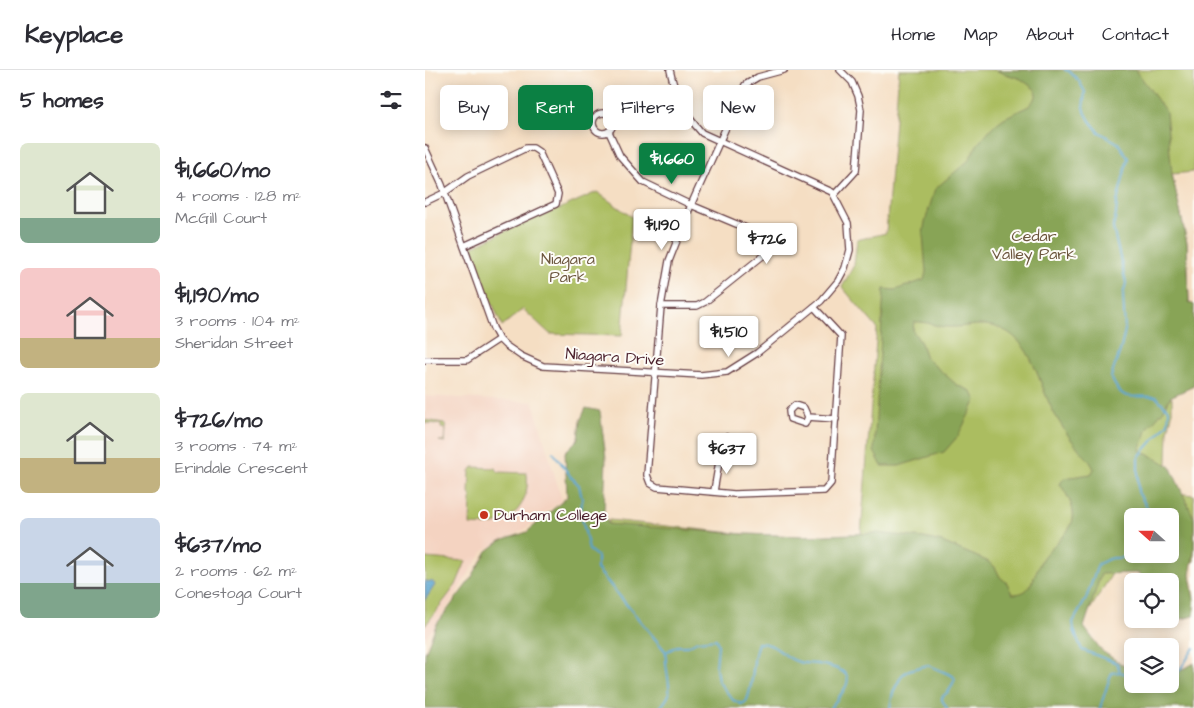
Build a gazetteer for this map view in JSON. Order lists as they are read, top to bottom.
{
  "streets": {
    "street": ["Niagara Drive"]
  },
  "parks": ["Cedar Valley Park", "Niagara Park"],
  "places": ["Durham College"],
  "north": "left",
  "page": {
    "header": "Keyplace",
    "nav": [
      "Home",
      "Map",
      "About",
      "Contact"
    ],
    "heading": "5 homes",
    "chip": [
      "Buy",
      "Rent",
      "Filters",
      "New"
    ],
    "list": [
      {
        "name": "$1,660/mo",
        "note": "4 rooms · 128 m² · McGill Court"
      },
      {
        "name": "$1,190/mo",
        "note": "3 rooms · 104 m² · Sheridan Street"
      },
      {
        "name": "$726/mo",
        "note": "3 rooms · 74 m² · Erindale Crescent"
      },
      {
        "name": "$637/mo",
        "note": "2 rooms · 62 m² · Conestoga Court"
      }
    ],
    "price": [
      "$1,660",
      "$1,190",
      "$726",
      "$1,510",
      "$637"
    ]
  }
}
